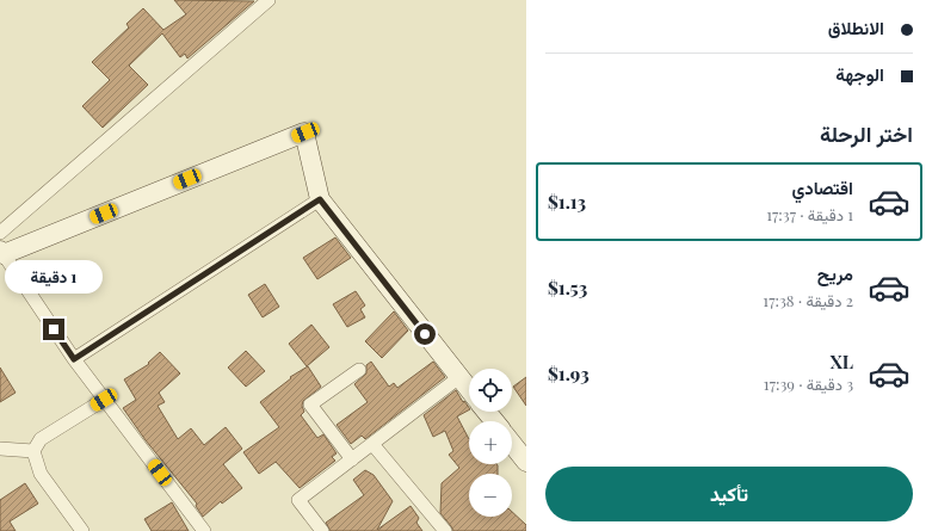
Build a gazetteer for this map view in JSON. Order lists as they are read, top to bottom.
{
  "page": {
    "banner": ["الانطلاق", "الوجهة"],
    "heading": "اختر الرحلة",
    "list": [
      {
        "name": "اقتصادي",
        "note": "1 دقيقة · 17:37",
        "value": "$1.13"
      },
      {
        "name": "مريح",
        "note": "2 دقيقة · 17:38",
        "value": "$1.53"
      },
      {
        "name": "XL",
        "note": "3 دقيقة · 17:39",
        "value": "$1.93"
      }
    ],
    "bubble": "1 دقيقة",
    "map_buttons": ["+", "−"],
    "buttons": "تأكيد"
  }
}
